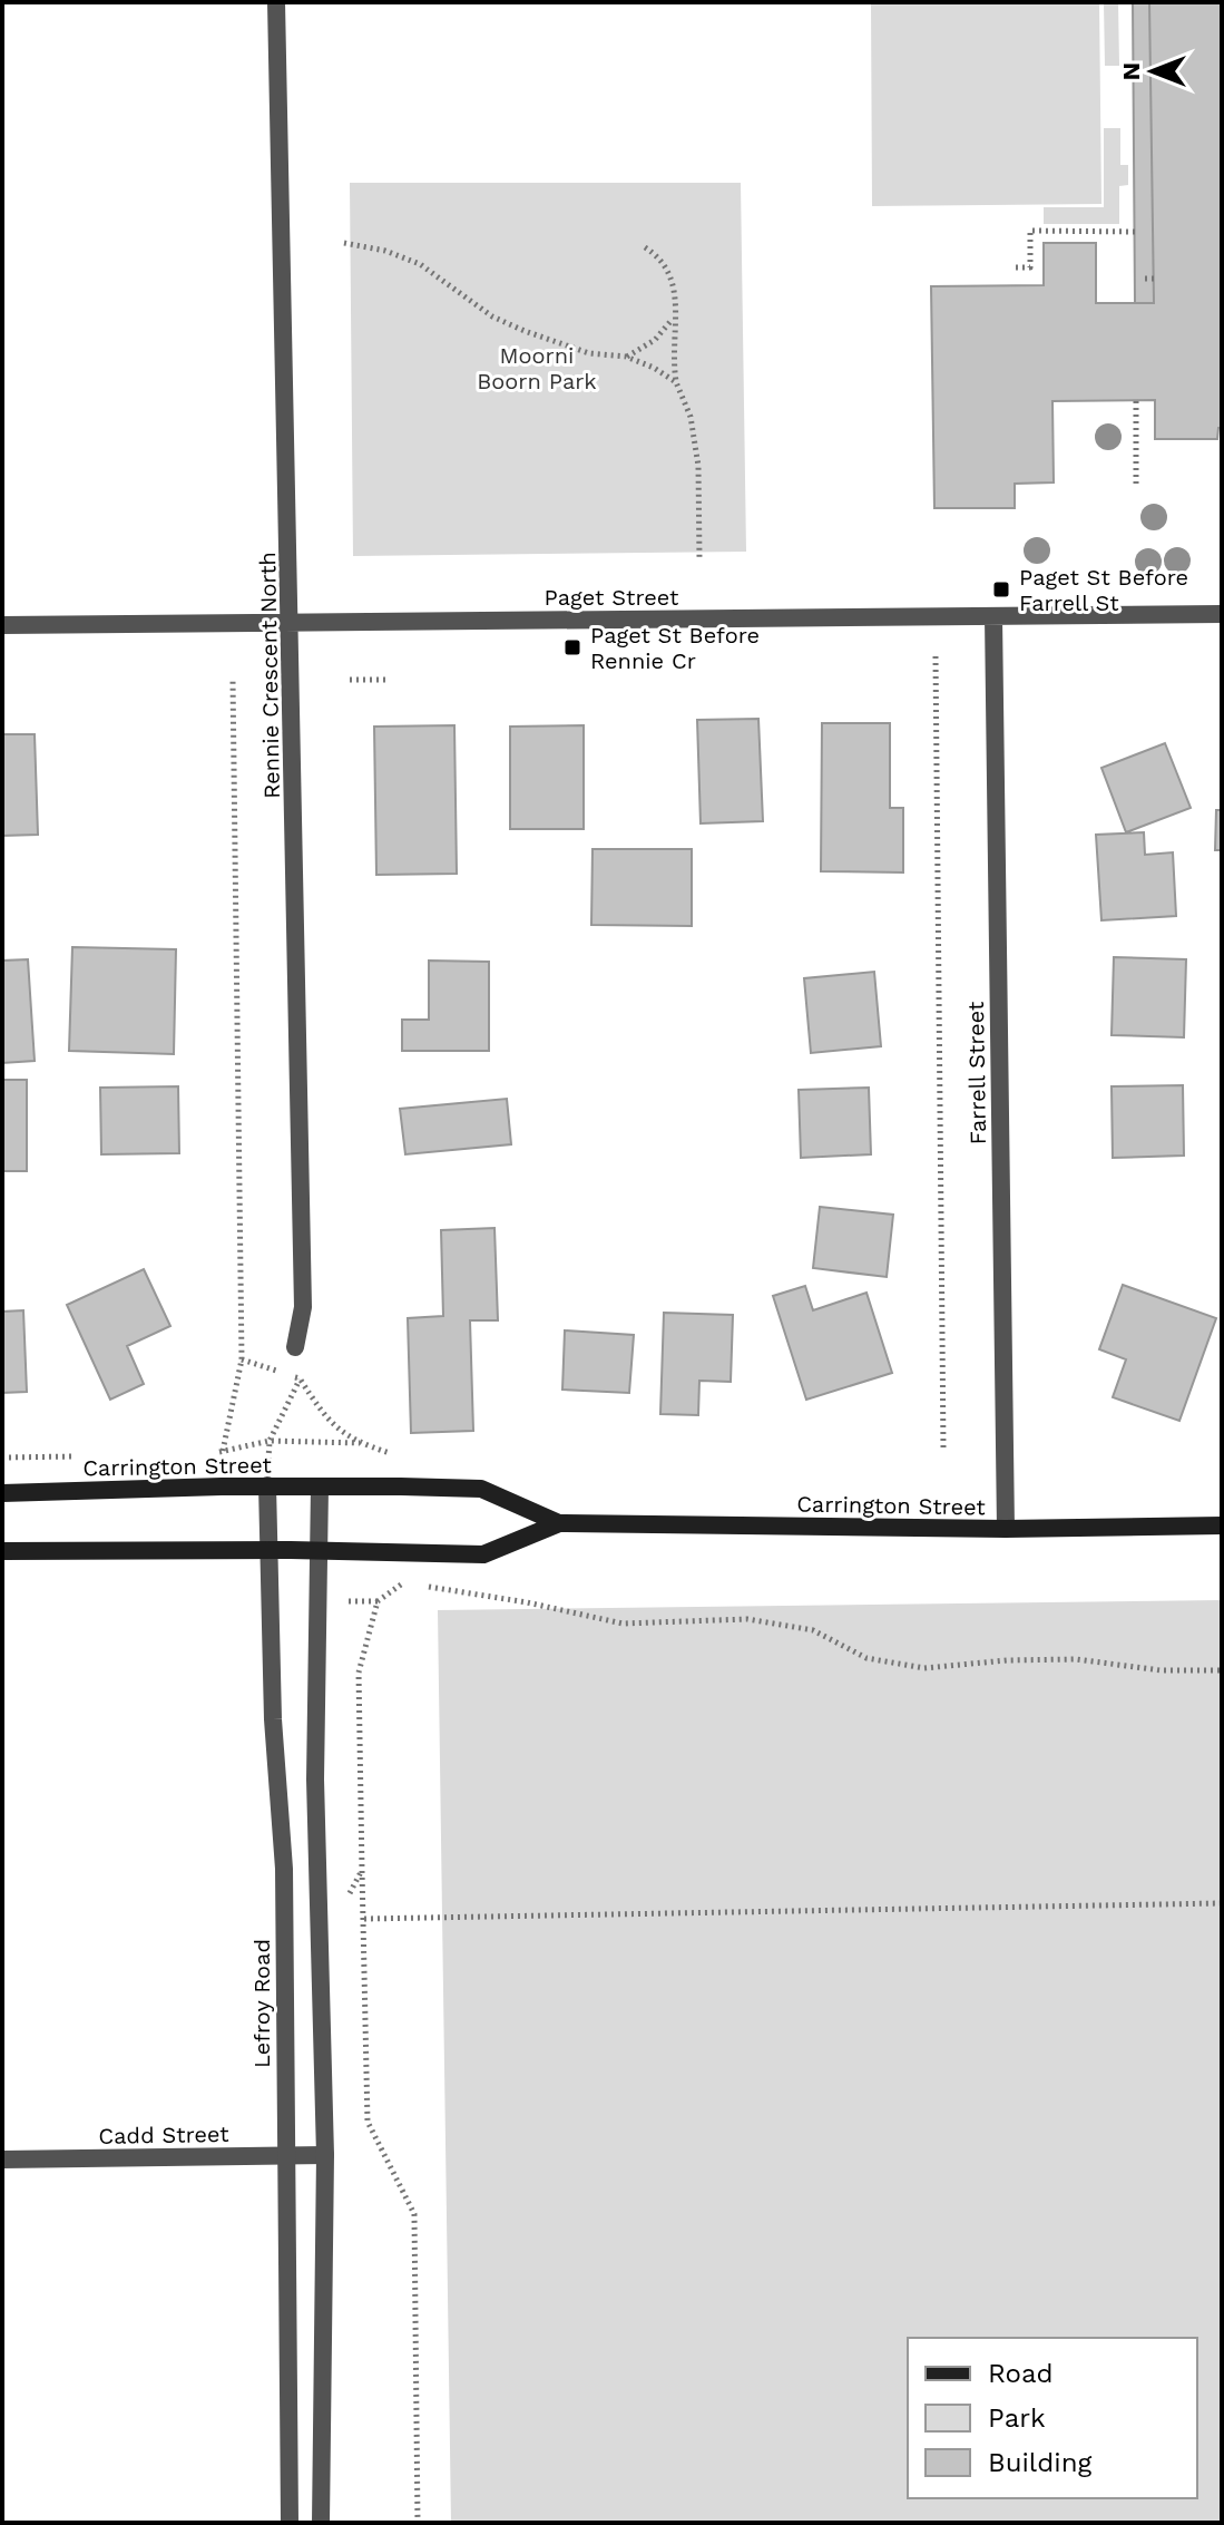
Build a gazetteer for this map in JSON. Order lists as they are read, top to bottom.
{
  "streets": {
    "main road": ["Carrington Street"],
    "street": [
      "Paget Street",
      "Rennie Crescent North",
      "Farrell Street",
      "Lefroy Road",
      "Cadd Street"
    ]
  },
  "crossings": [
    ["Paget Street", "Rennie Crescent North"],
    ["Paget Street", "Farrell Street"],
    ["Farrell Street", "Carrington Street"],
    ["Carrington Street", "Lefroy Road"],
    ["Lefroy Road", "Cadd Street"]
  ],
  "parks": ["Moorni Boorn Park"],
  "places": {
    "transit": ["Paget St Before Farrell St", "Paget St Before Rennie Cr"]
  },
  "legend": ["Road", "Park", "Building"],
  "north": "left"
}
